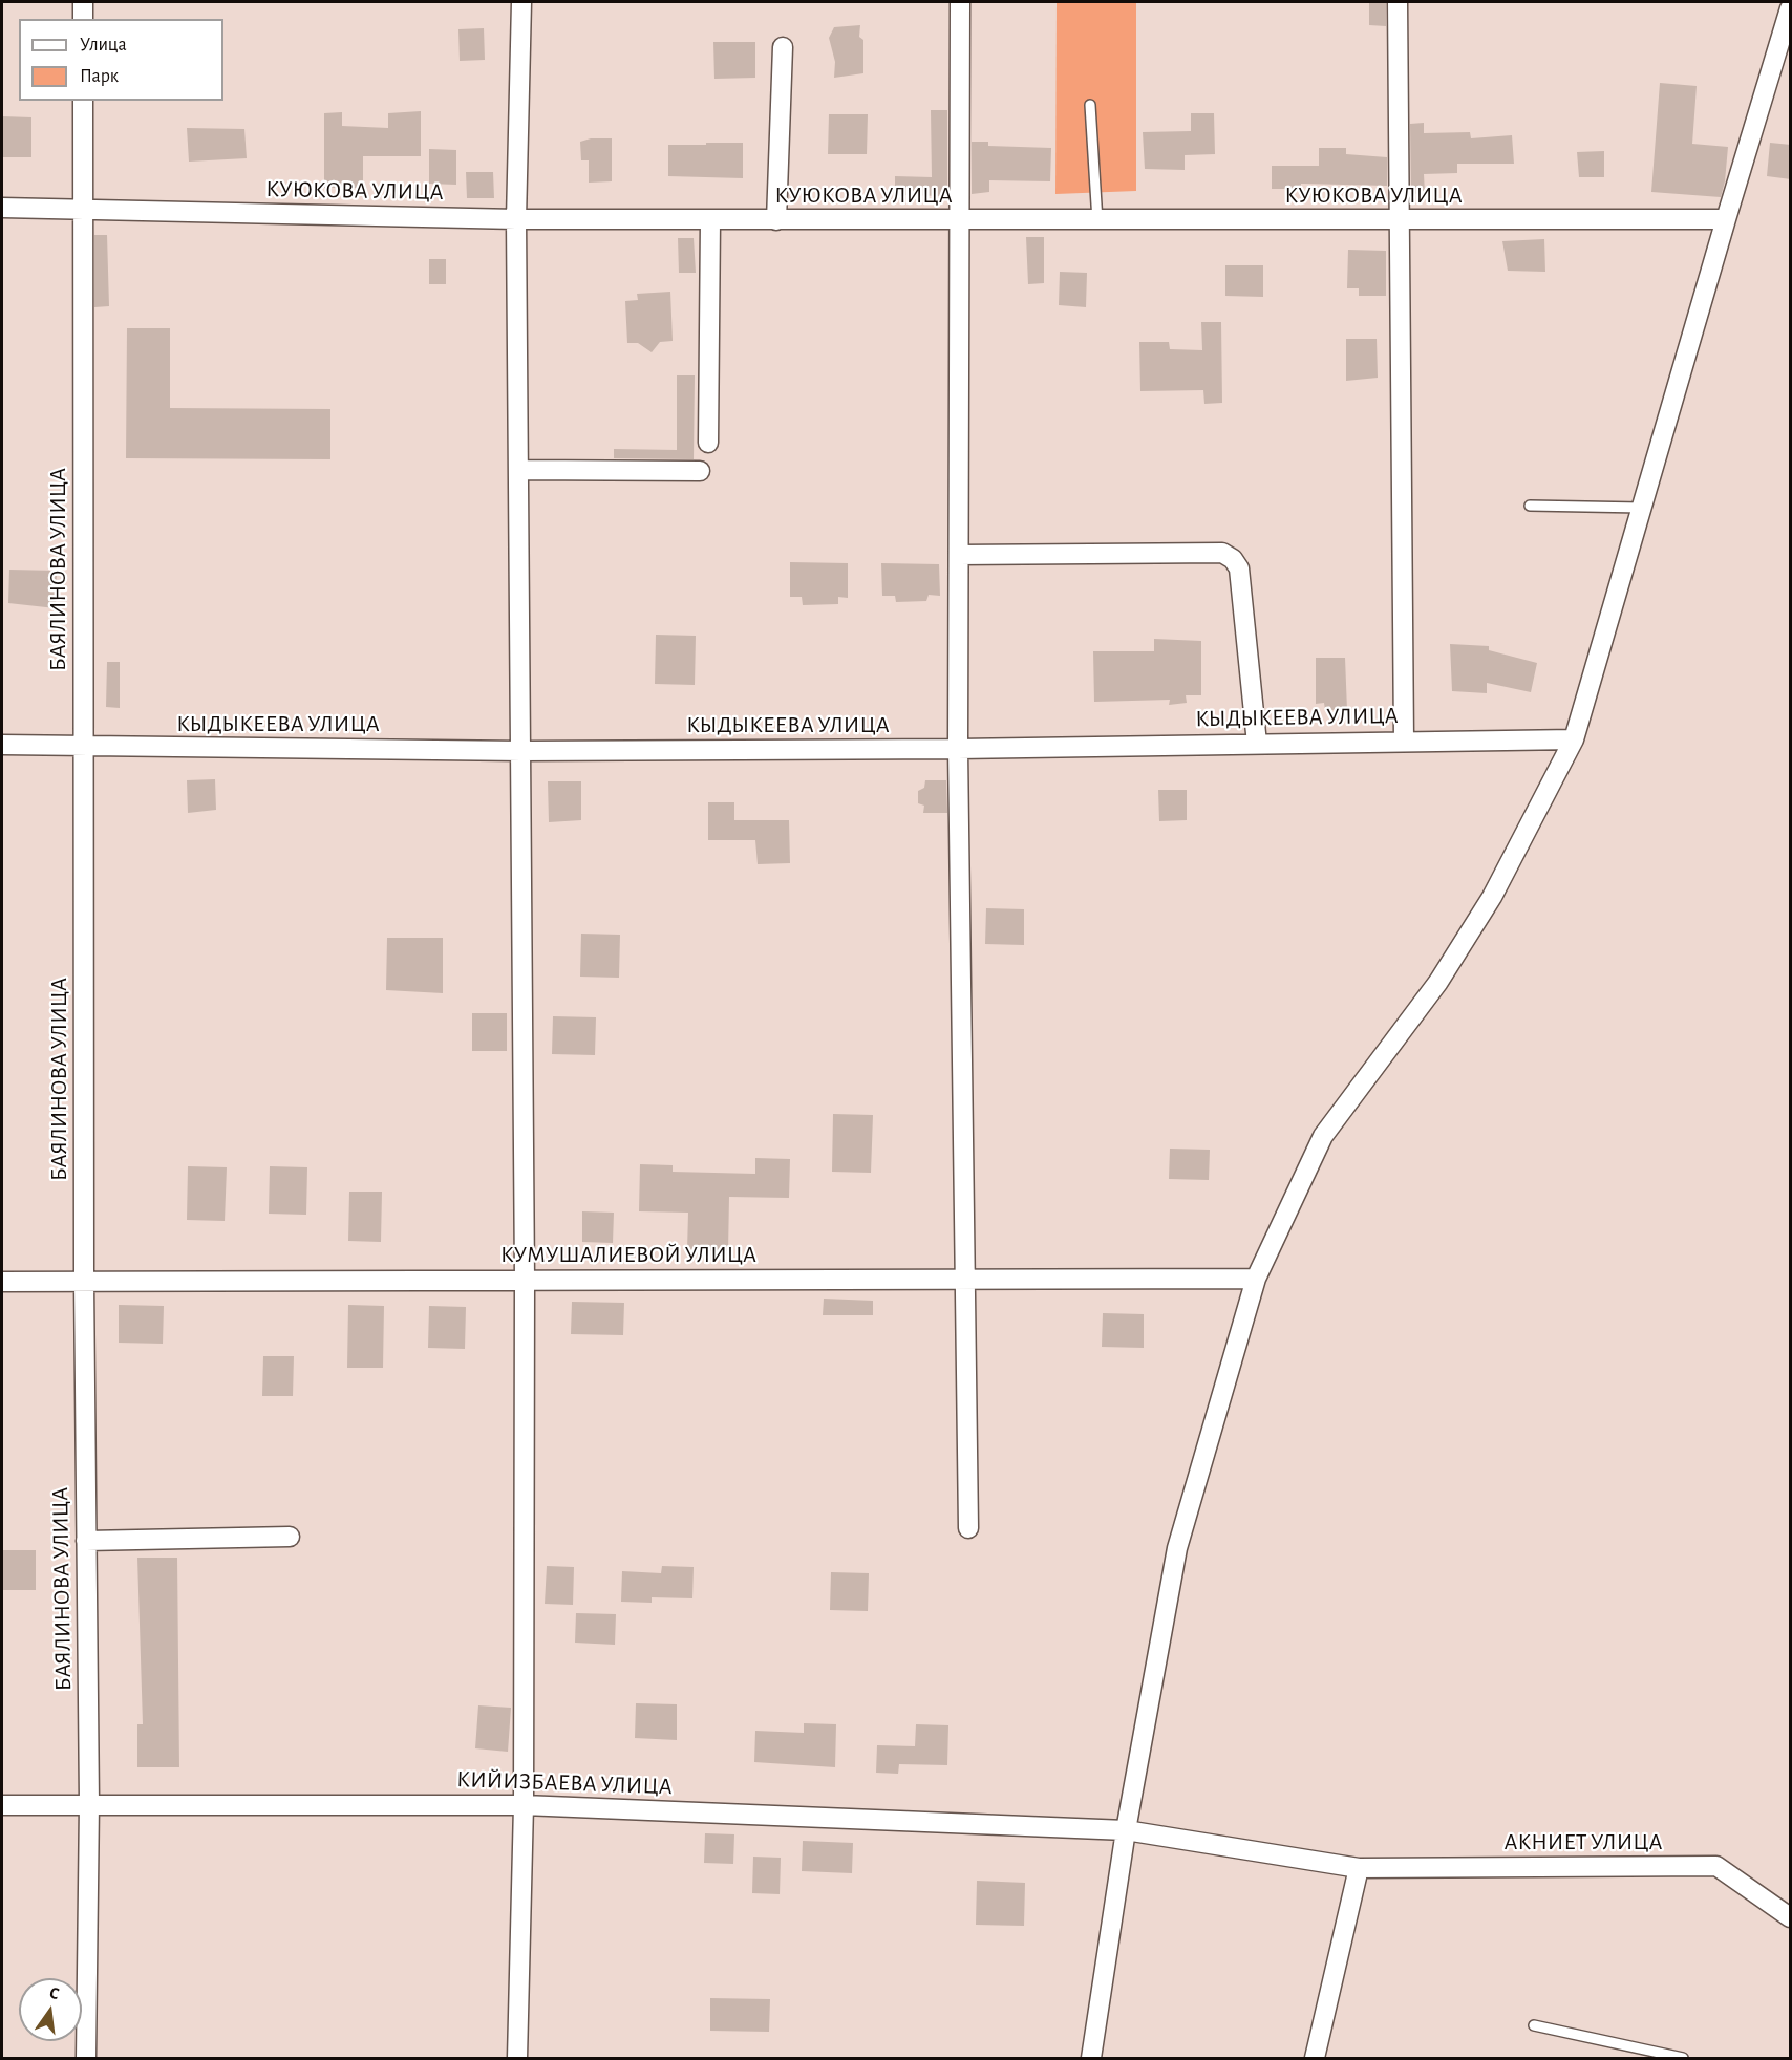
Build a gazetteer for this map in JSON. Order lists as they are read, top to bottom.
{
  "streets": {
    "street": [
      "КУЮКОВА УЛИЦА",
      "БАЯЛИНОВА УЛИЦА",
      "КЫДЫКЕЕВА УЛИЦА",
      "КУМУШАЛИЕВОЙ УЛИЦА",
      "КИЙИЗБАЕВА УЛИЦА",
      "АКНИЕТ УЛИЦА"
    ]
  },
  "crossings": [
    ["КУЮКОВА УЛИЦА", "БАЯЛИНОВА УЛИЦА"],
    ["БАЯЛИНОВА УЛИЦА", "КЫДЫКЕЕВА УЛИЦА"],
    ["БАЯЛИНОВА УЛИЦА", "КУМУШАЛИЕВОЙ УЛИЦА"],
    ["БАЯЛИНОВА УЛИЦА", "КИЙИЗБАЕВА УЛИЦА"],
    ["КИЙИЗБАЕВА УЛИЦА", "АКНИЕТ УЛИЦА"]
  ],
  "legend": ["Улица", "Парк"],
  "north": "top"
}
